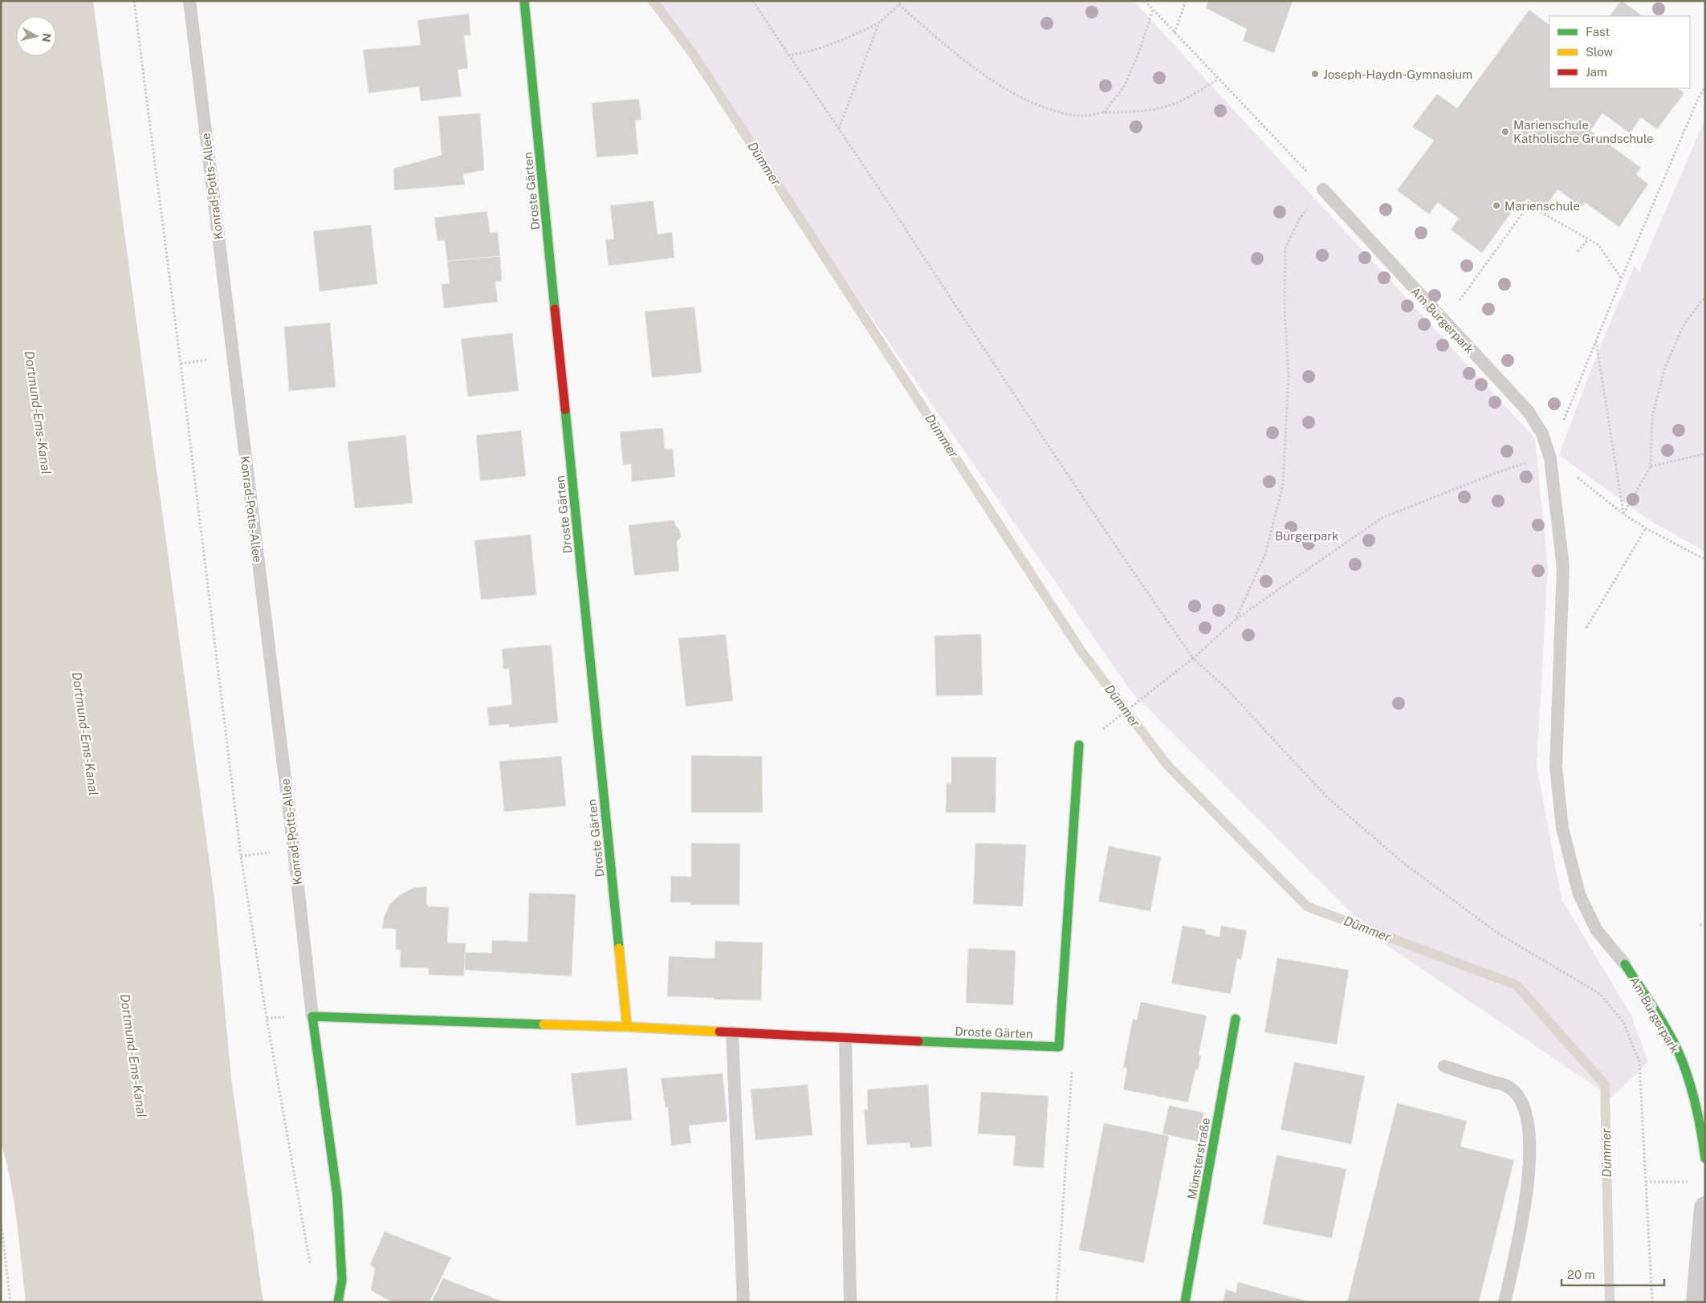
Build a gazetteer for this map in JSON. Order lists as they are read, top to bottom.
{
  "streets": {
    "street": ["Droste Gärten", "Am Bürgerpark", "Münsterstraße"],
    "lane": ["Konrad-Potts-Allee"]
  },
  "crossings": [
    ["Konrad-Potts-Allee", "Droste Gärten"]
  ],
  "water": ["Dümmer", "Dortmund-Ems-Kanal"],
  "parks": ["Bürgerpark"],
  "places": ["Joseph-Haydn-Gymnasium", "Marienschule Katholische Grundschule", "Marienschule"],
  "legend": ["Fast", "Slow", "Jam"],
  "scale_bar": "20 m",
  "north": "right"
}
